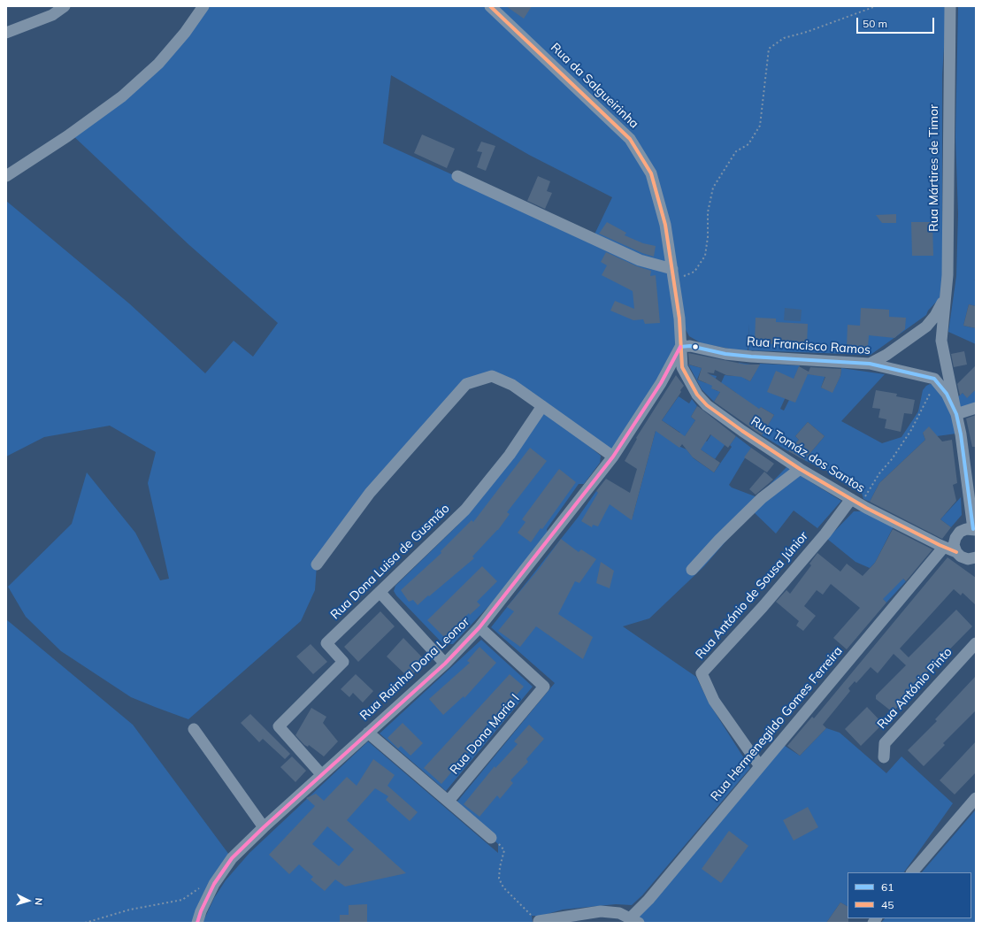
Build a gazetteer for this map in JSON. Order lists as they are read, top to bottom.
{
  "streets": {
    "street": [
      "Rua da Salgueirinha",
      "Rua Mártires de Timor",
      "Rua Francisco Ramos",
      "Rua Tomáz dos Santos",
      "Rua Dona Luisa de Gusmão",
      "Rua António de Sousa Júnior",
      "Rua Rainha Dona Leonor",
      "Rua António Pinto",
      "Rua Hermenegildo Gomes Ferreira",
      "Rua Dona Maria I"
    ]
  },
  "crossings": [
    ["Rua da Salgueirinha", "Rua Francisco Ramos"],
    ["Rua da Salgueirinha", "Rua Tomáz dos Santos"],
    ["Rua da Salgueirinha", "Rua Rainha Dona Leonor"],
    ["Rua Mártires de Timor", "Rua Francisco Ramos"],
    ["Rua Francisco Ramos", "Rua Tomáz dos Santos"],
    ["Rua Francisco Ramos", "Rua Rainha Dona Leonor"],
    ["Rua Tomáz dos Santos", "Rua António de Sousa Júnior"],
    ["Rua Tomáz dos Santos", "Rua Rainha Dona Leonor"],
    ["Rua Tomáz dos Santos", "Rua Hermenegildo Gomes Ferreira"],
    ["Rua Dona Luisa de Gusmão", "Rua Rainha Dona Leonor"],
    ["Rua António de Sousa Júnior", "Rua Hermenegildo Gomes Ferreira"],
    ["Rua Rainha Dona Leonor", "Rua Dona Maria I"]
  ],
  "lines": ["transit line 45", "transit line 61"],
  "legend": ["61", "45"],
  "scale_bar": "50 m",
  "north": "right"
}
